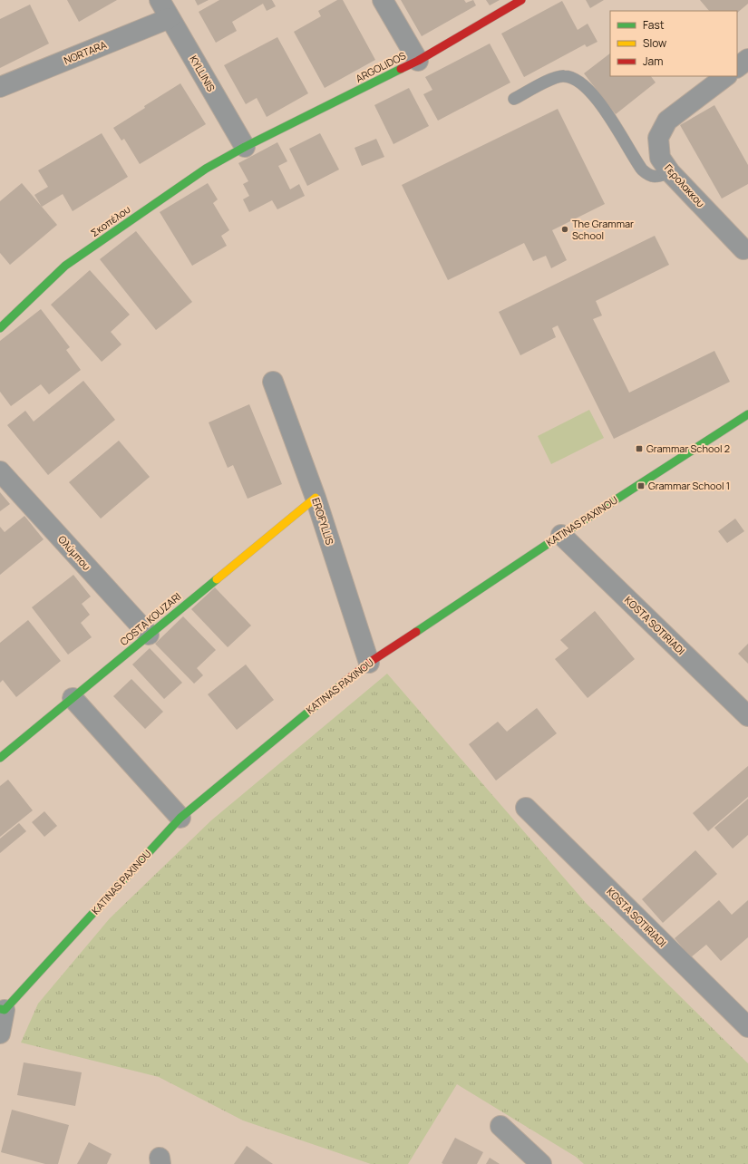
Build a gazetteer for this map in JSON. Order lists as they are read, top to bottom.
{
  "streets": {
    "street": [
      "NORTARA",
      "ARGOLIDOS",
      "KYLLINIS",
      "Γερολακκου",
      "Σκοπέλου",
      "EROFYLLIS",
      "KATINAS PAXINOU",
      "Ολύμπου",
      "COSTA KOUZARI",
      "KOSTA SOTIRIADI"
    ]
  },
  "crossings": [
    ["NORTARA", "KYLLINIS"],
    ["ARGOLIDOS", "KYLLINIS"],
    ["ARGOLIDOS", "Σκοπέλου"],
    ["KYLLINIS", "Σκοπέλου"],
    ["EROFYLLIS", "KATINAS PAXINOU"],
    ["EROFYLLIS", "COSTA KOUZARI"],
    ["KATINAS PAXINOU", "KOSTA SOTIRIADI"],
    ["Ολύμπου", "COSTA KOUZARI"]
  ],
  "places": {
    "other": ["The Grammar School"],
    "transit": ["Grammar School 2", "Grammar School 1"]
  },
  "legend": ["Fast", "Slow", "Jam"]
}
